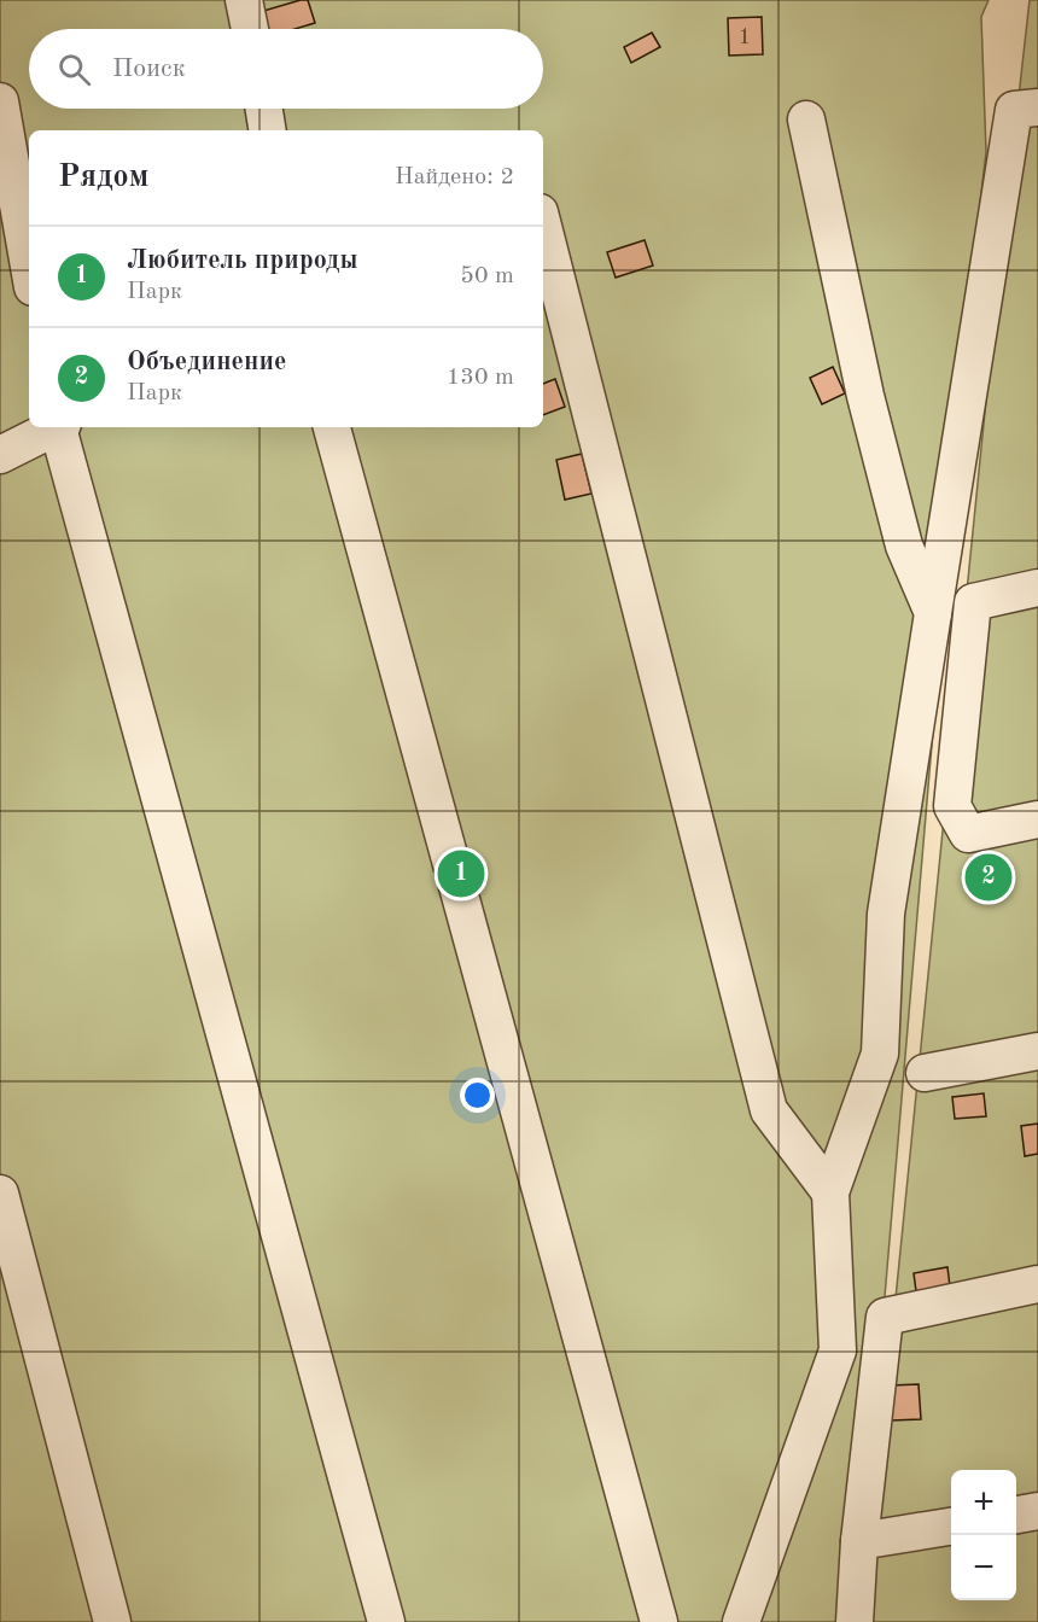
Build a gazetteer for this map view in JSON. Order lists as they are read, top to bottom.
{
  "house_numbers": ["1"],
  "page": {
    "search": "Поиск",
    "heading": ["Рядом", "Найдено: 2"],
    "list": [
      {
        "mark": "1",
        "name": "Любитель природы",
        "note": "Парк",
        "value": "50 m"
      },
      {
        "mark": "2",
        "name": "Объединение",
        "note": "Парк",
        "value": "130 m"
      }
    ],
    "pins": ["1", "2"],
    "map_buttons": ["+", "−"]
  }
}
